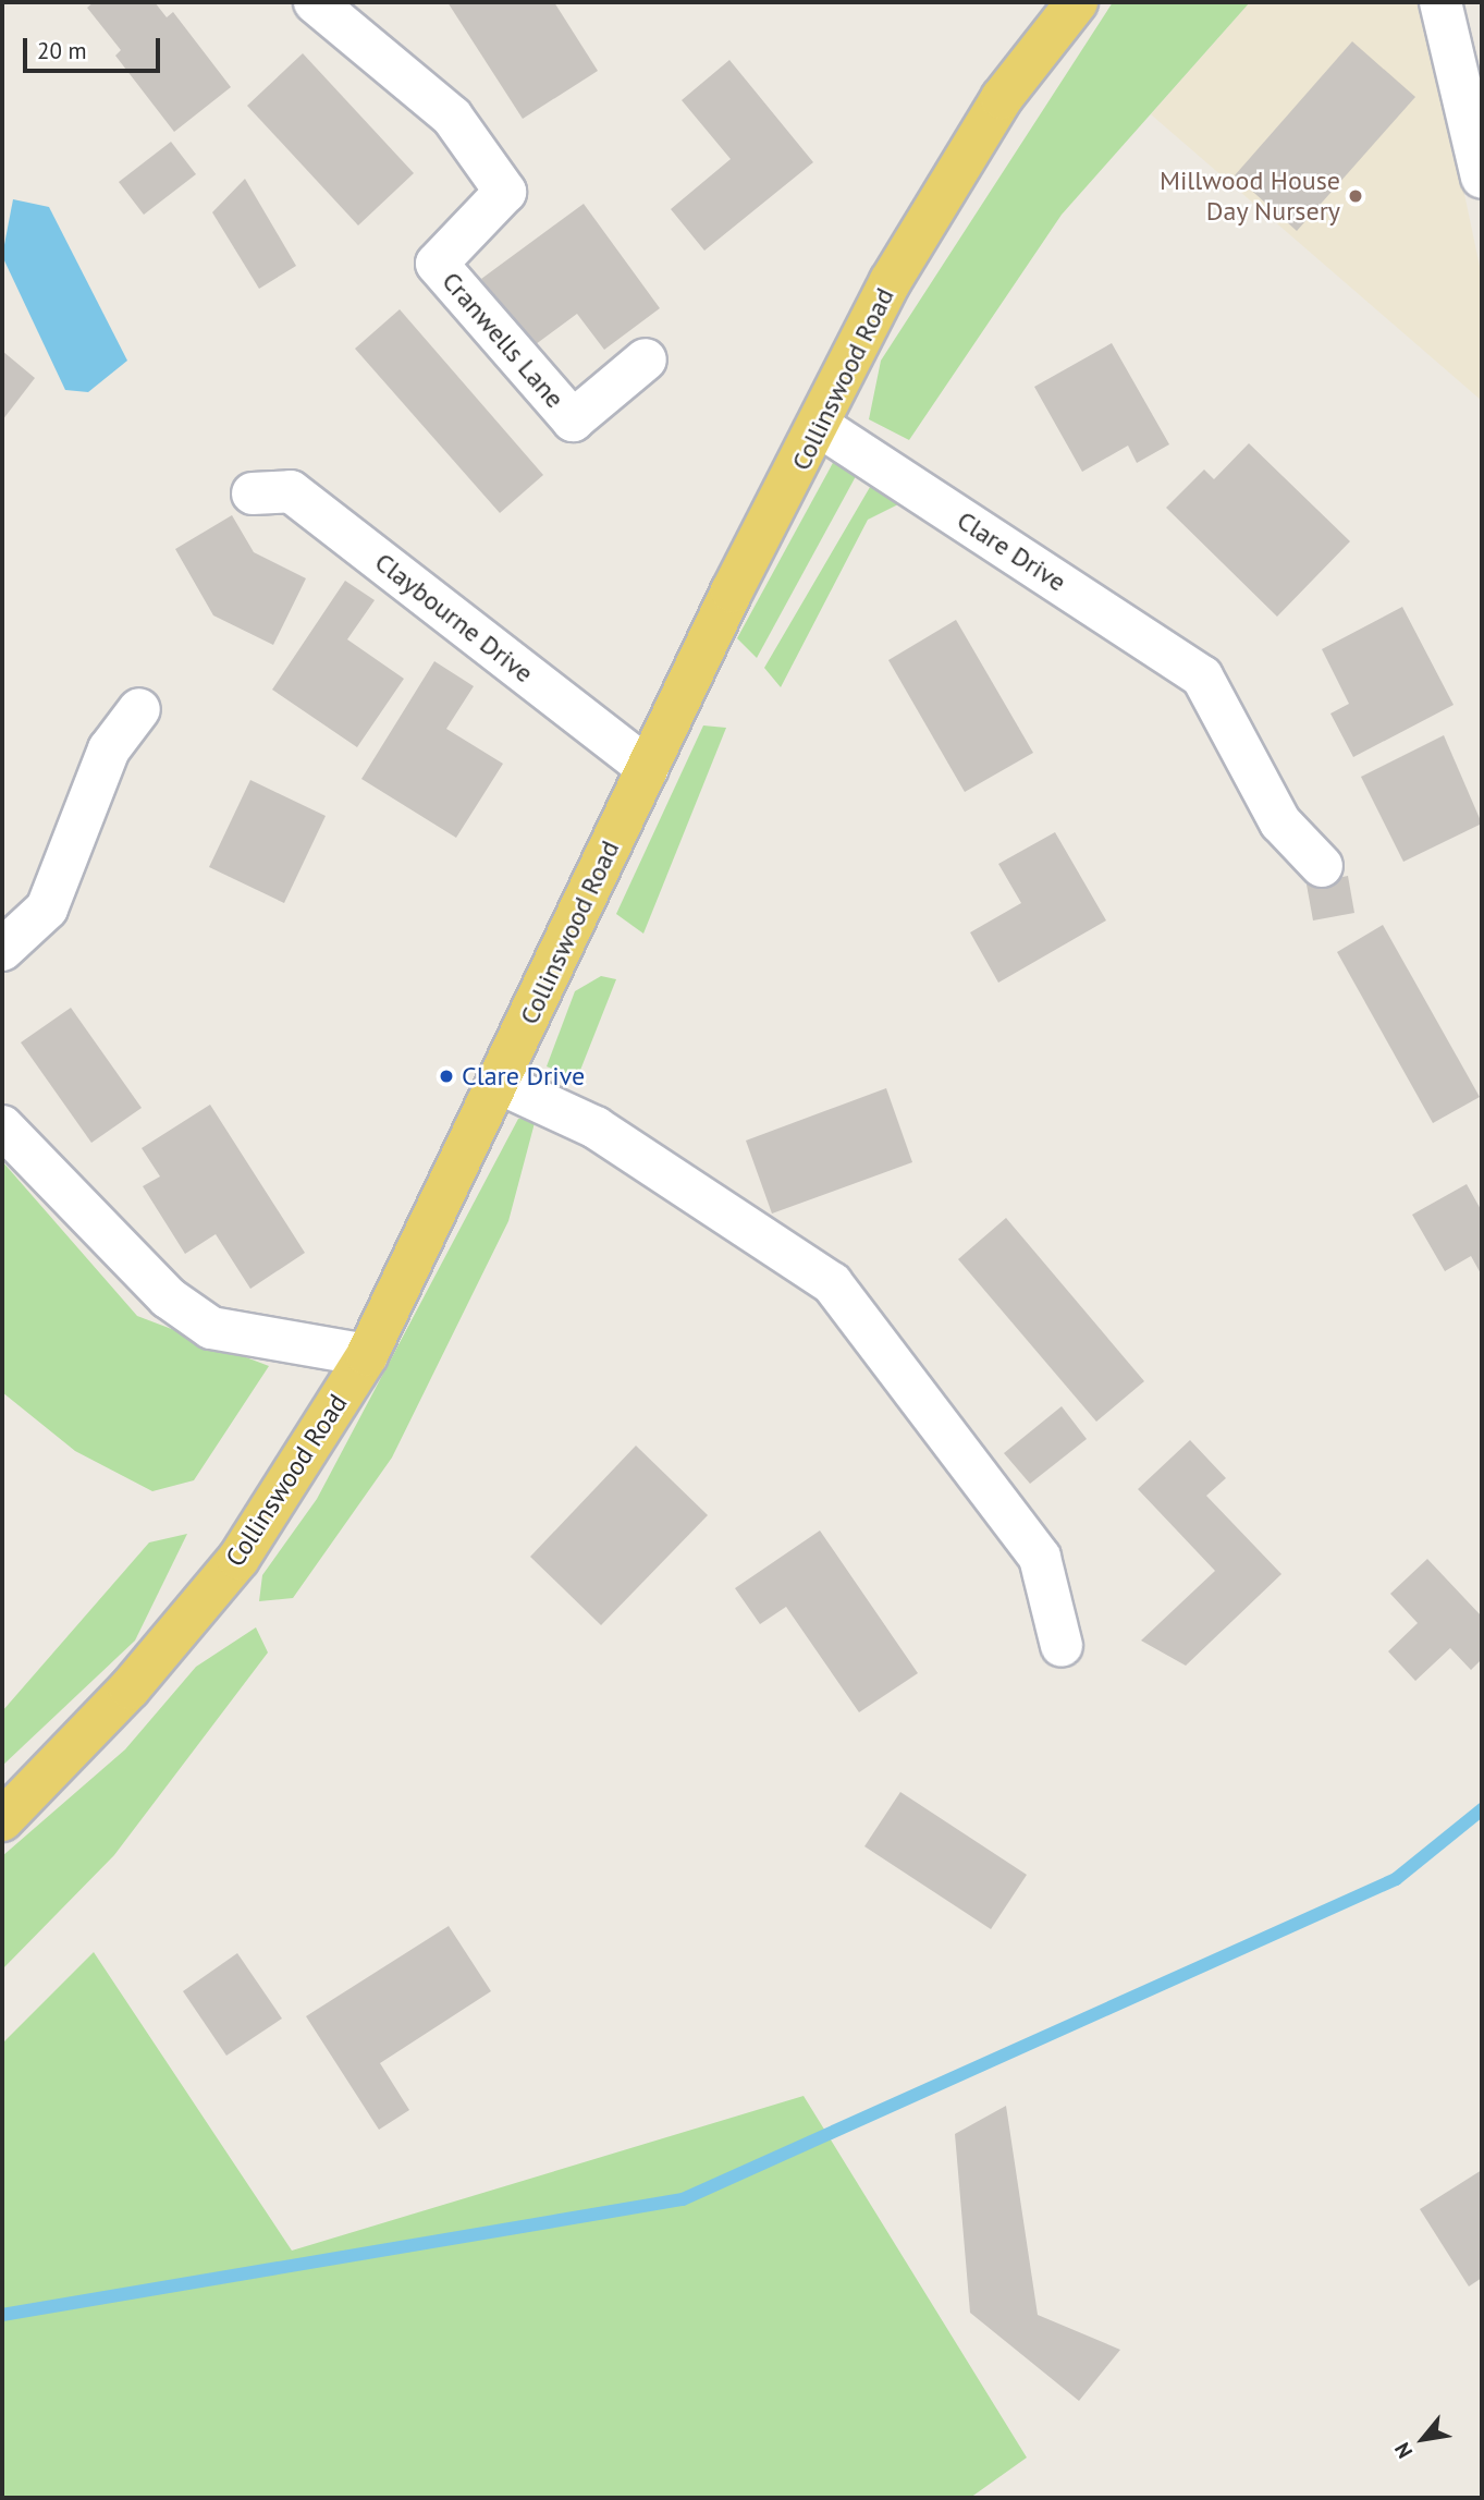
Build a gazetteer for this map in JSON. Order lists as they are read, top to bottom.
{
  "streets": {
    "main road": ["Collinswood Road"],
    "street": ["Cranwells Lane", "Clare Drive", "Claybourne Drive"]
  },
  "crossings": [
    ["Collinswood Road", "Clare Drive"],
    ["Collinswood Road", "Claybourne Drive"]
  ],
  "places": ["Millwood House Day Nursery", "Clare Drive"],
  "scale_bar": "20 m",
  "north": "bottom left"
}
